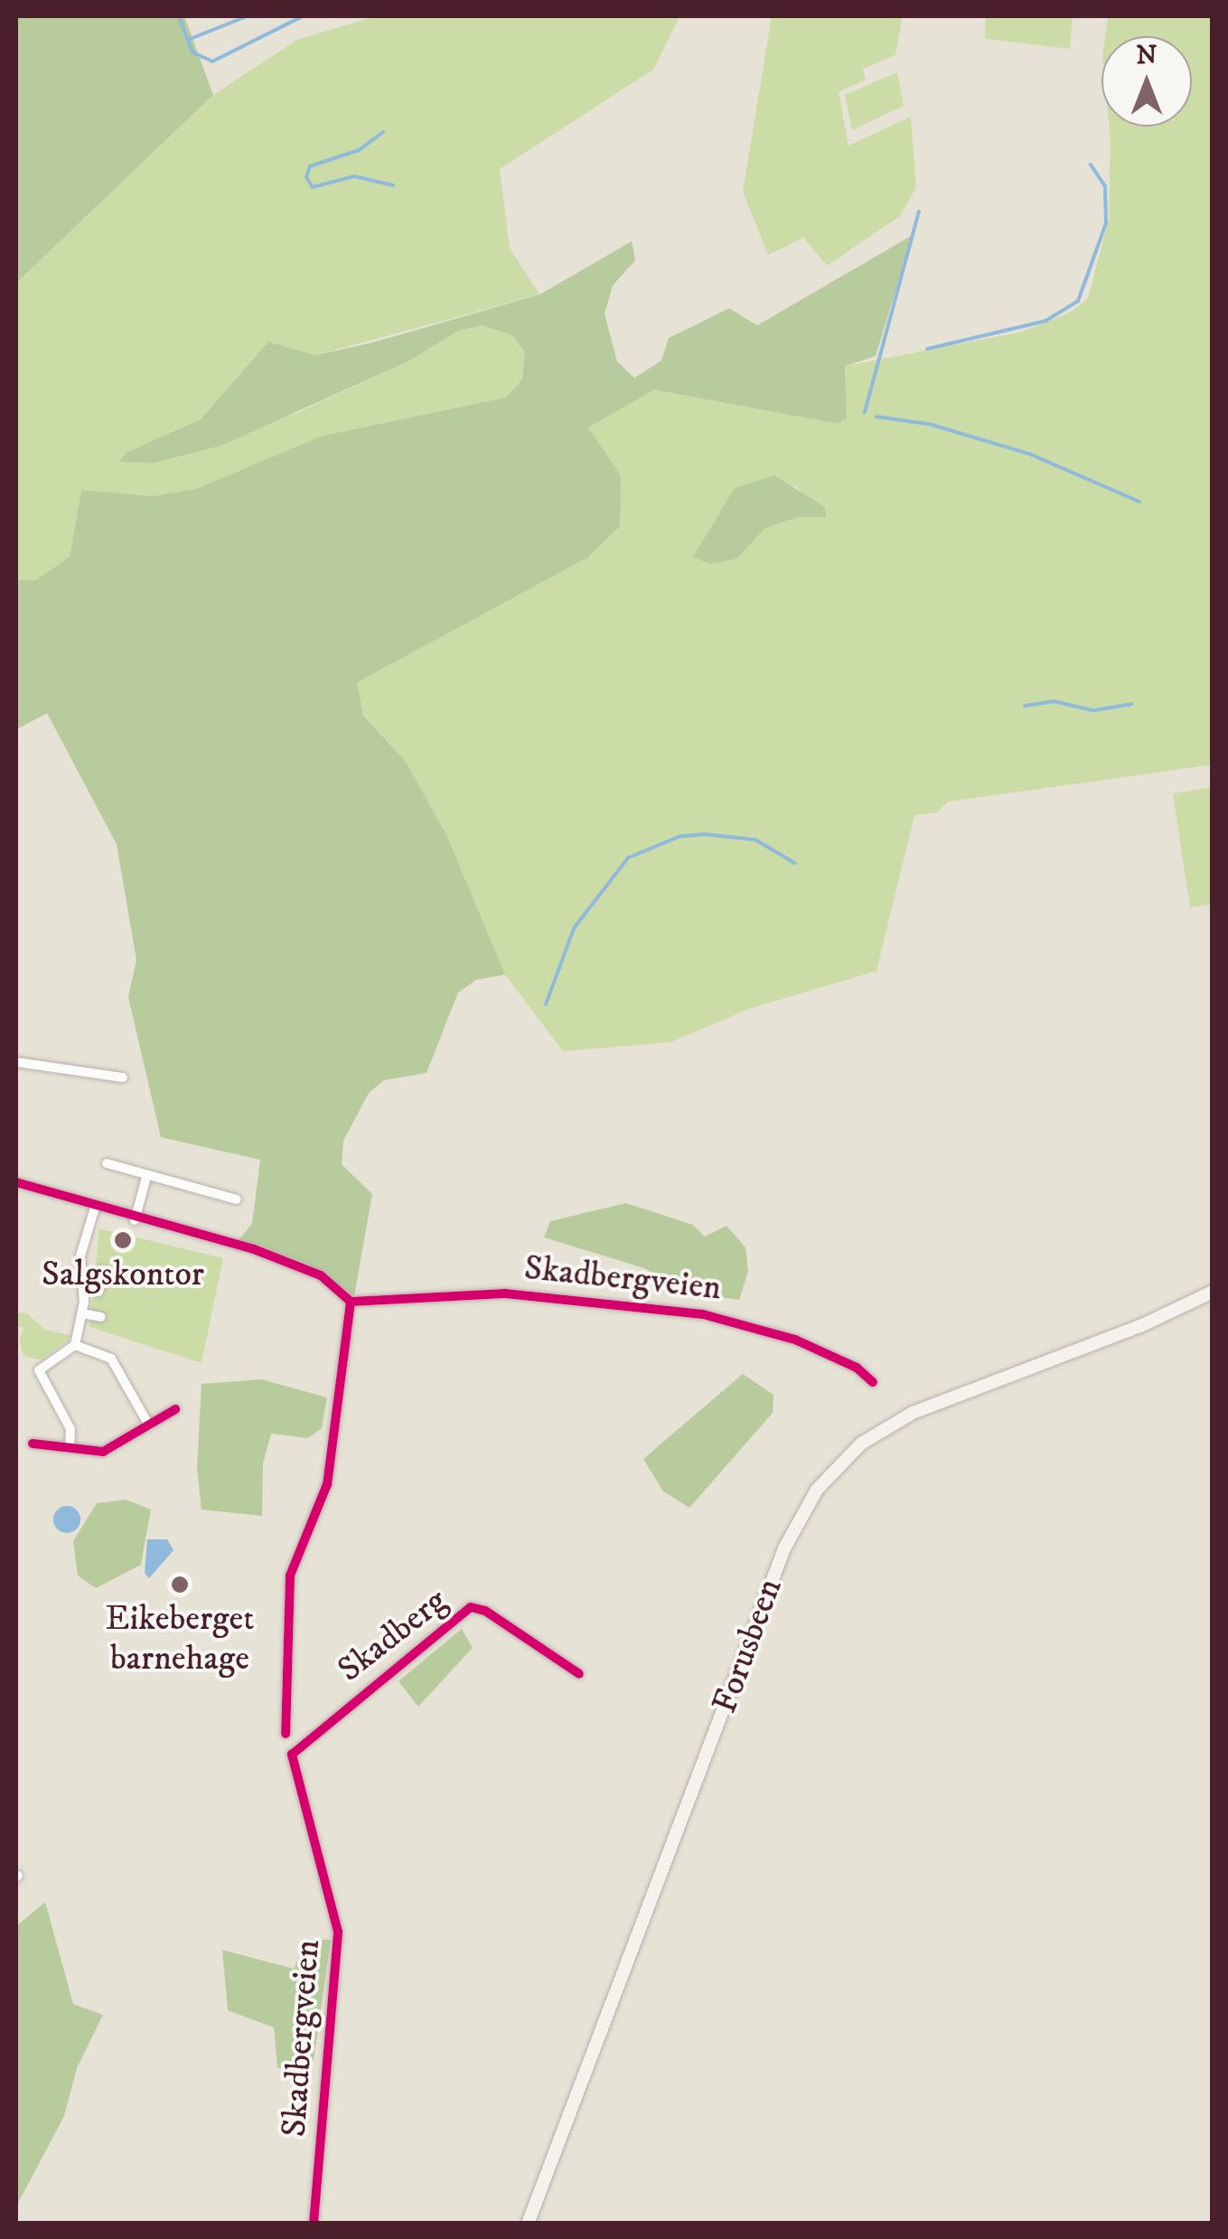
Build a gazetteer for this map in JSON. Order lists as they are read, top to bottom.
{
  "streets": {
    "main road": ["Forusbeen"],
    "street": ["Skadbergveien", "Skadberg"]
  },
  "crossings": [
    ["Skadbergveien", "Skadberg"]
  ],
  "places": ["Salgskontor", "Eikeberget barnehage"],
  "north": "top"
}
